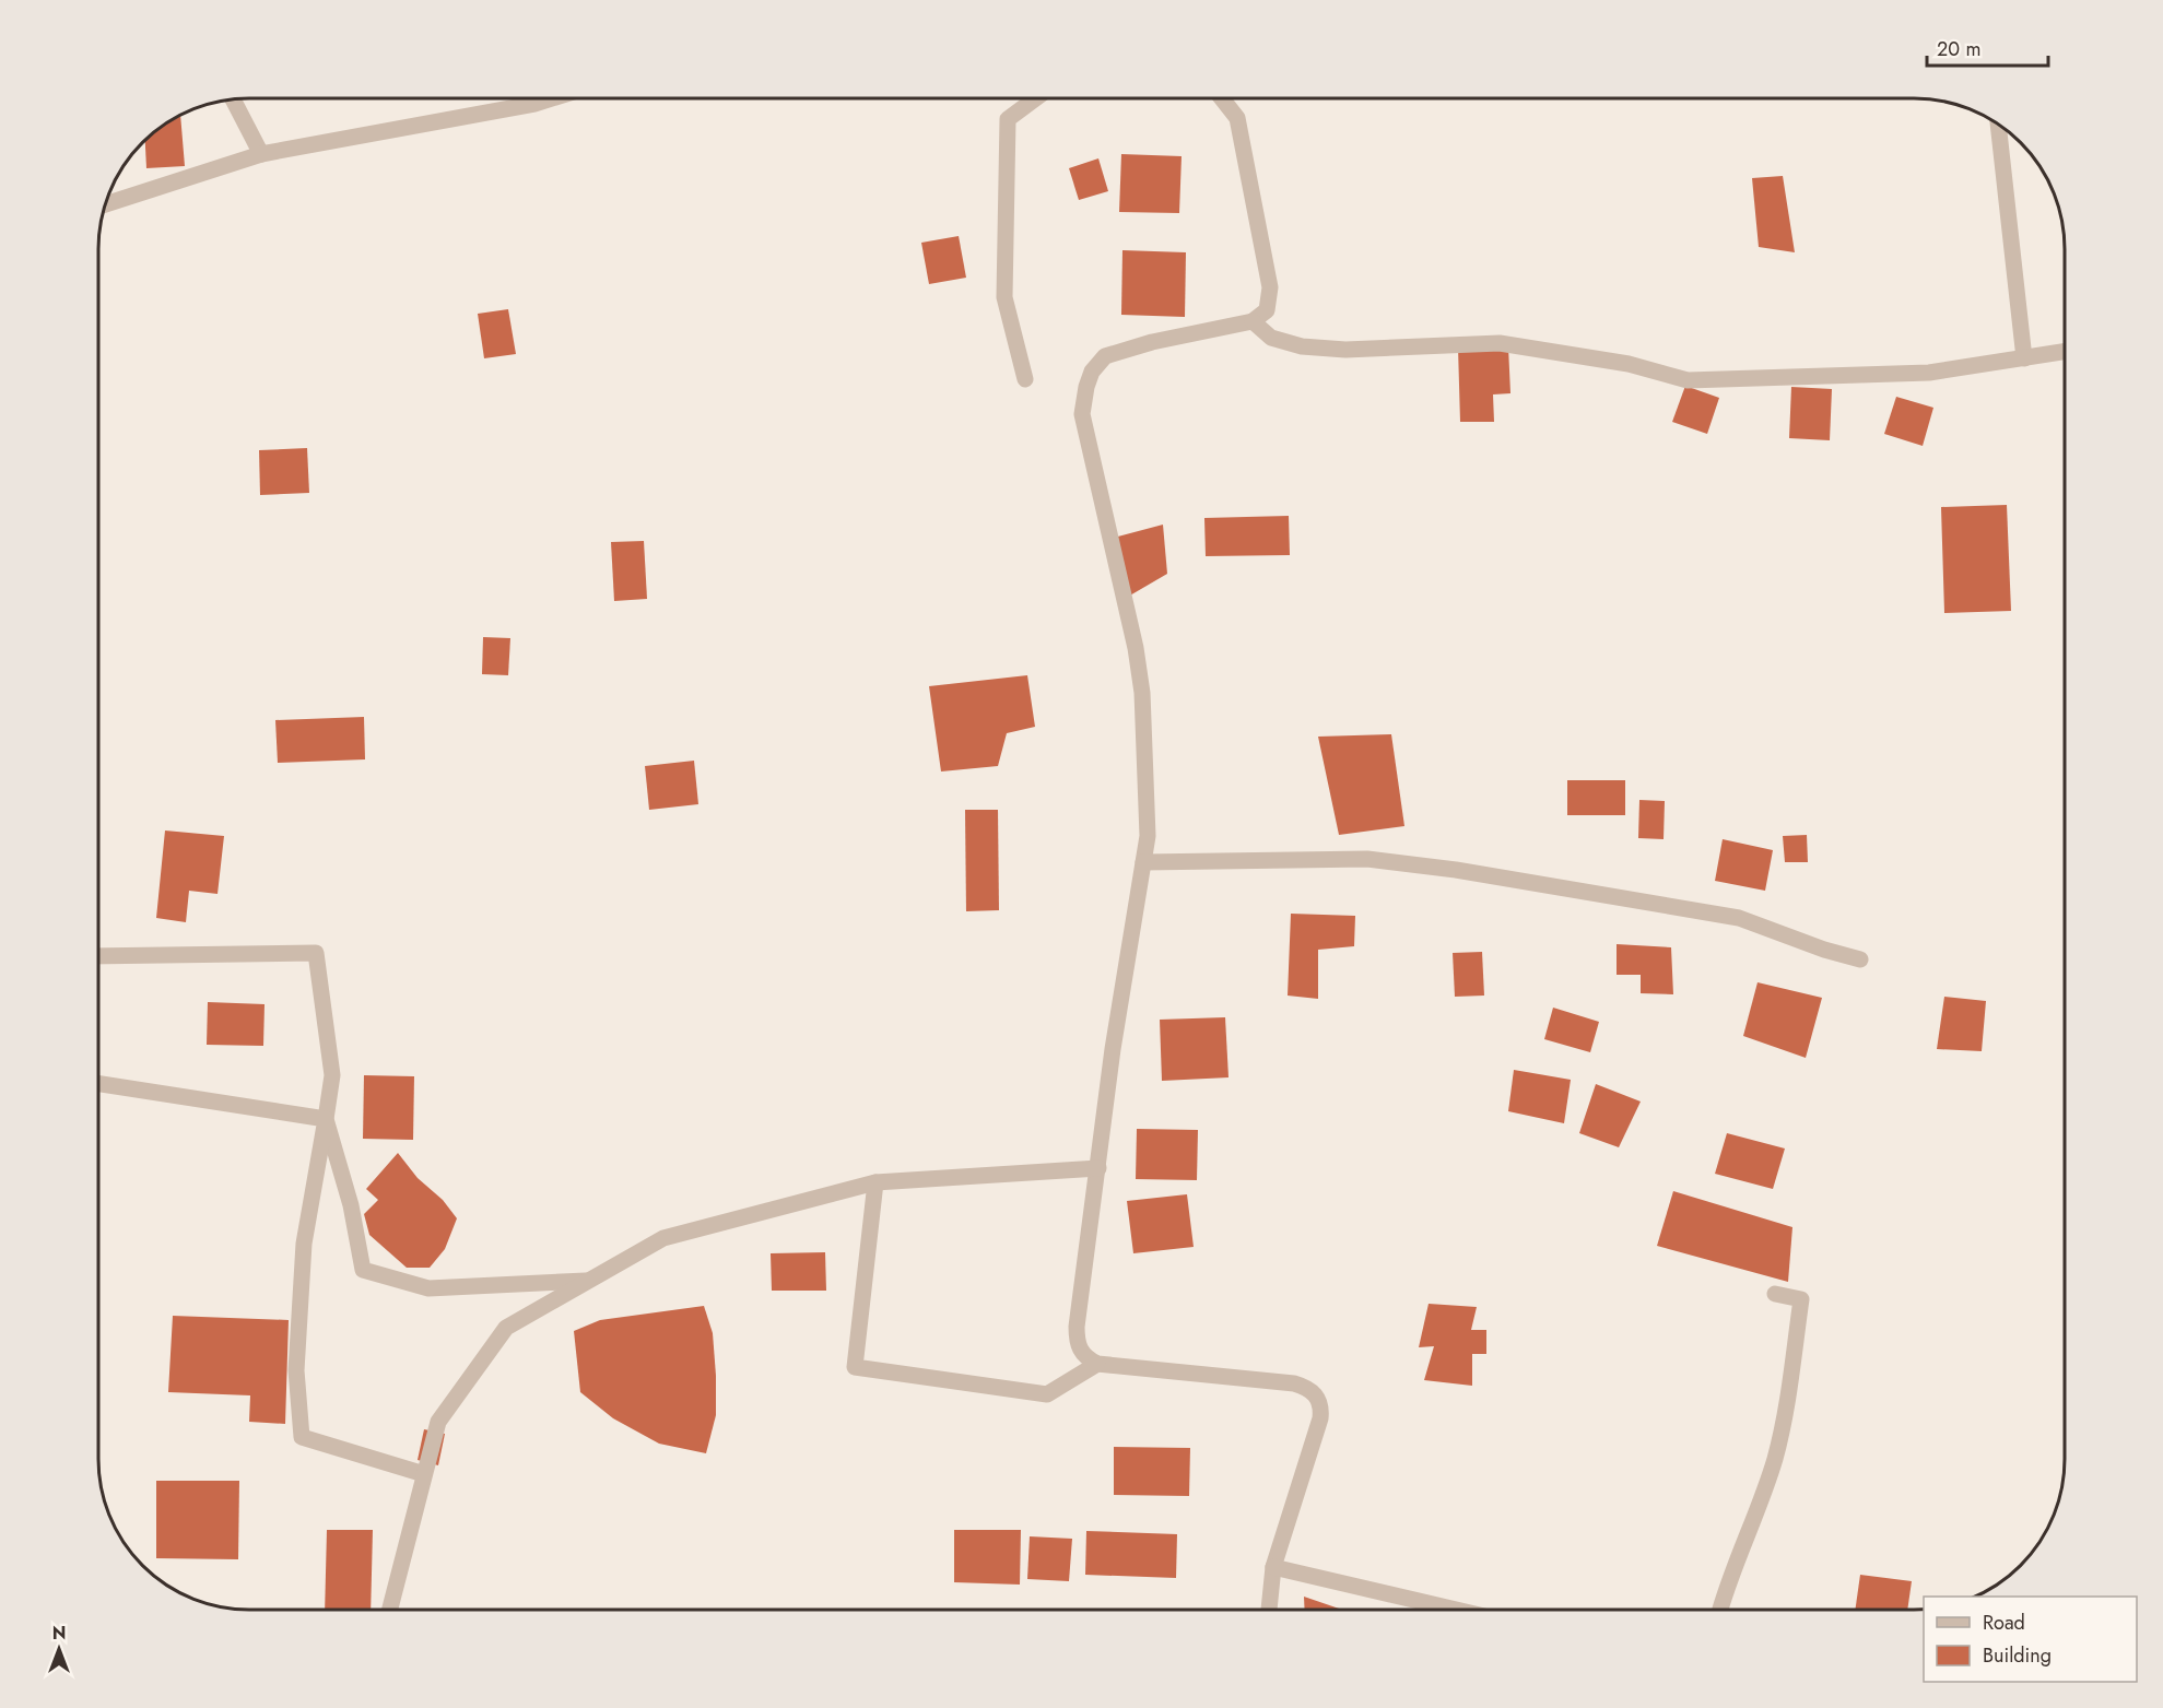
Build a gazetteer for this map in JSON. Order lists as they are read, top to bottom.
{
  "legend": ["Road", "Building"],
  "scale_bar": "20 m",
  "north": "top"
}
